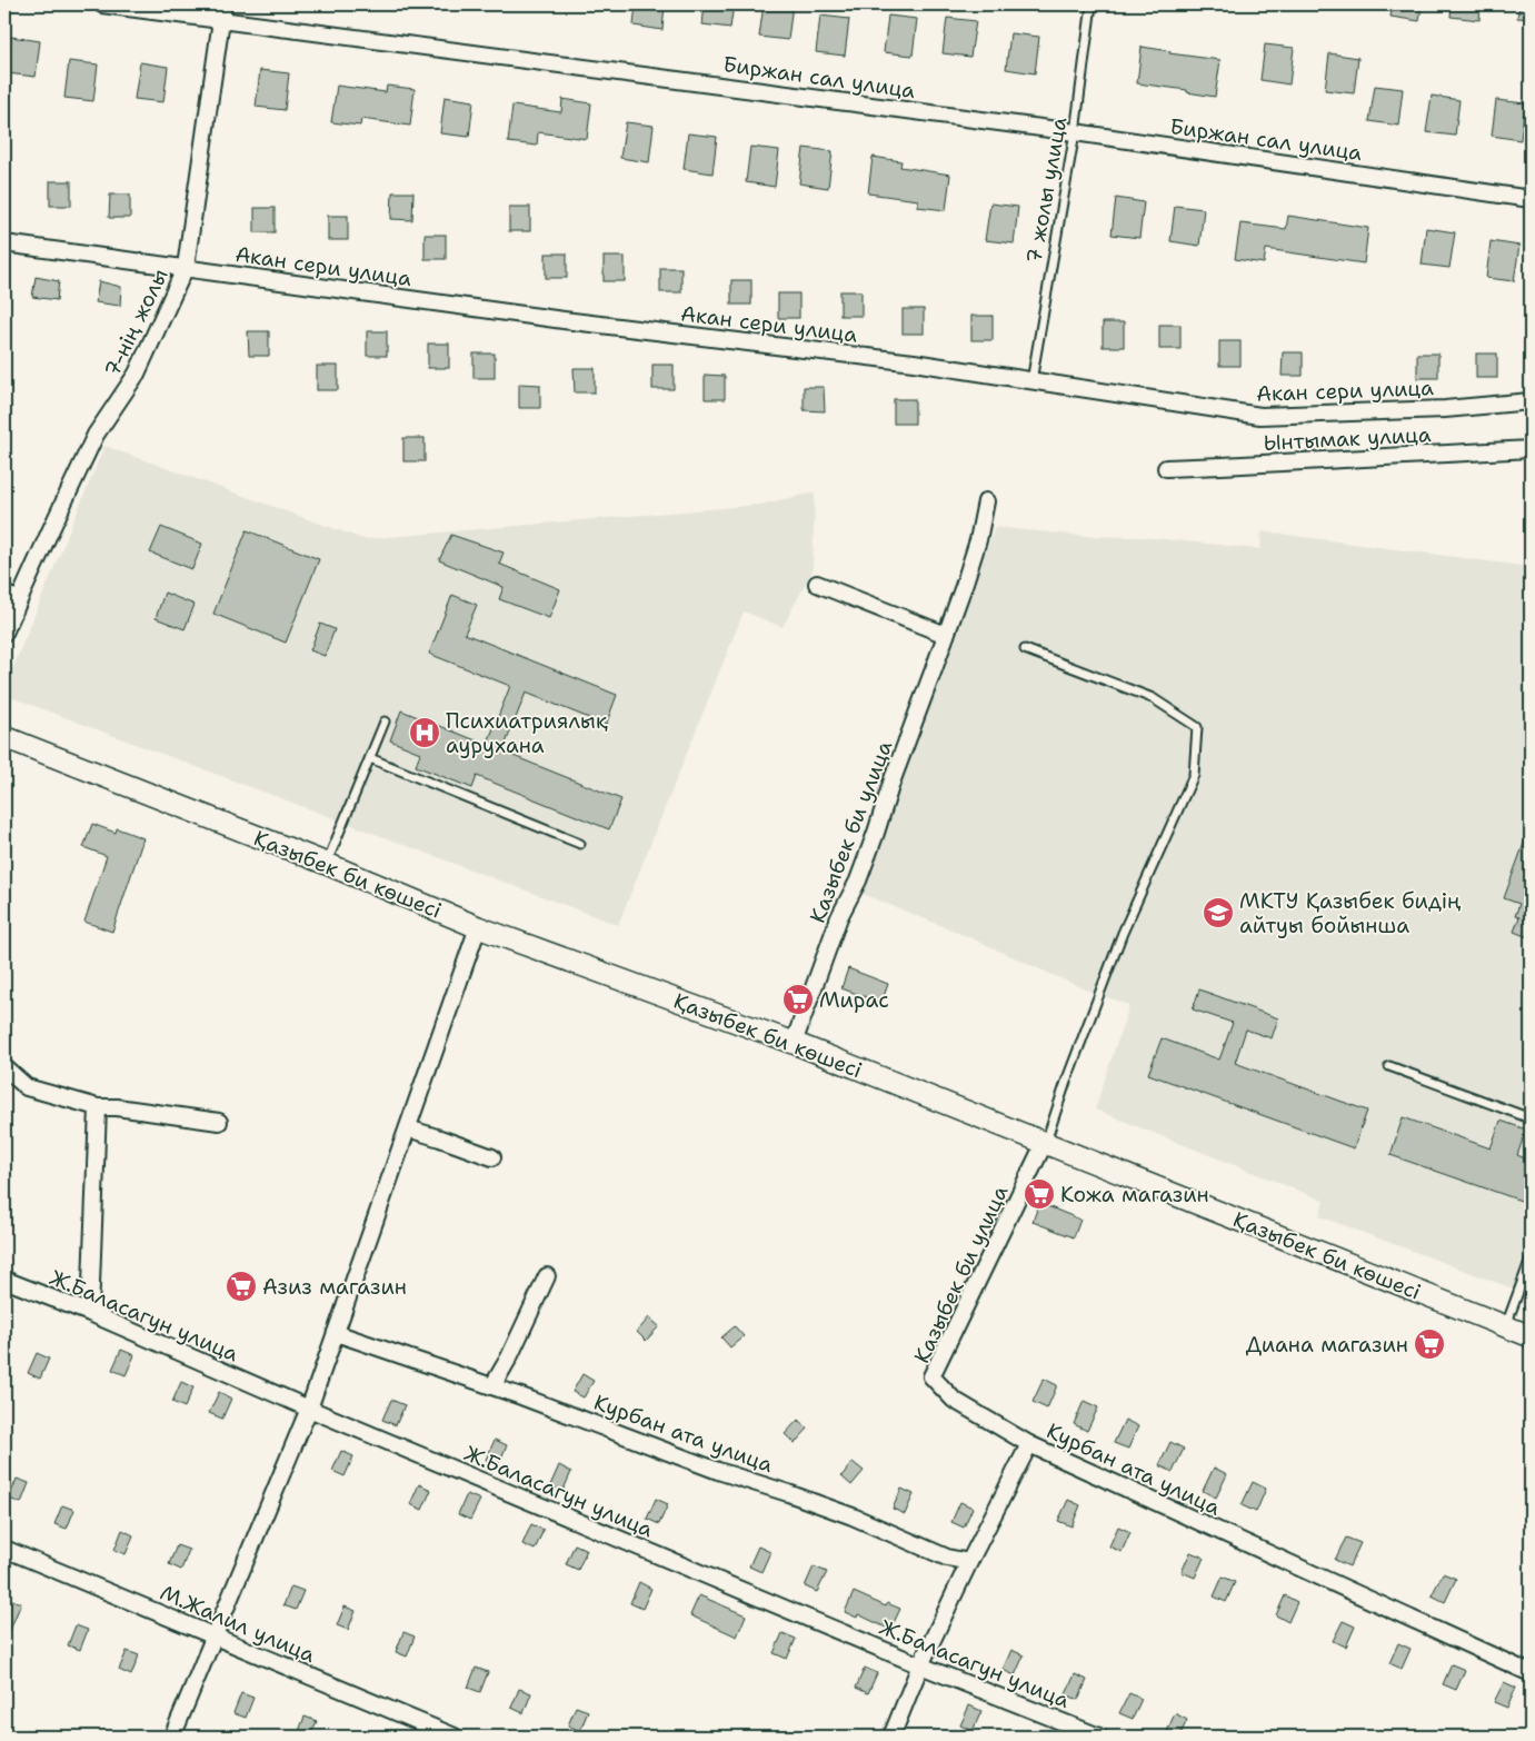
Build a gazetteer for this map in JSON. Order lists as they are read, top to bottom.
{
  "streets": {
    "main road": ["Қазыбек би көшесі"],
    "street": [
      "Биржан сал улица",
      "Акан сери улица",
      "7-нің жолы",
      "Ынтымак улица",
      "Казыбек би улица",
      "Ж.Баласагун улица",
      "Курбан ата улица",
      "М.Жалил улица"
    ],
    "lane": ["7 жолы улица"]
  },
  "crossings": [
    ["Биржан сал улица", "7 жолы улица"],
    ["Биржан сал улица", "7-нің жолы"],
    ["7 жолы улица", "Акан сери улица"],
    ["Акан сери улица", "7-нің жолы"],
    ["Казыбек би улица", "Қазыбек би көшесі"],
    ["Казыбек би улица", "Курбан ата улица"]
  ],
  "places": {
    "hospital": ["Психиатриялық аурухана"],
    "school or university": ["МКТУ Қазыбек бидің айтуы бойынша"],
    "supermarket": [
      "Мирас",
      "Кожа магазин",
      "Азиз магазин",
      "Диана магазин"
    ]
  }
}
